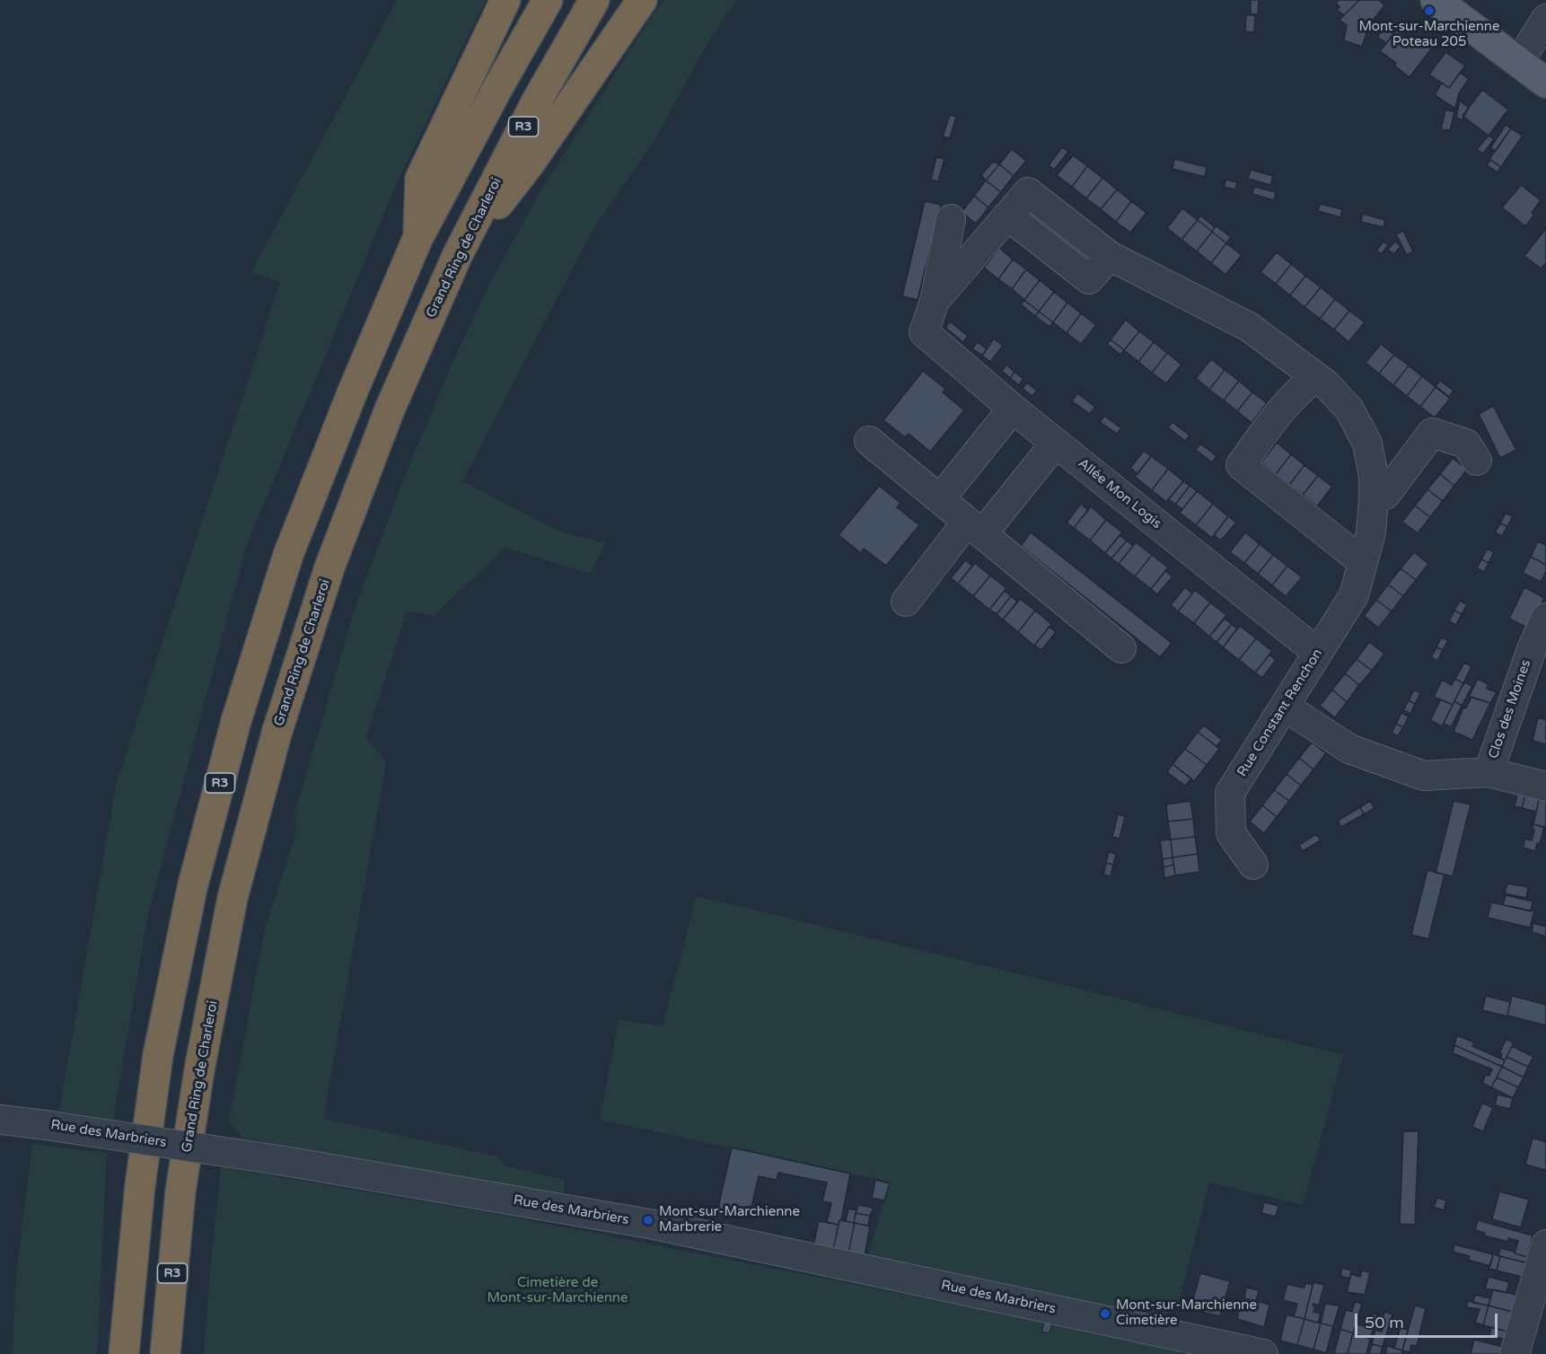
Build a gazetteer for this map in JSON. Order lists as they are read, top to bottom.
{
  "streets": {
    "highway": ["R3", "Grand Ring de Charleroi"],
    "street": [
      "Allée Mon Logis",
      "Clos des Moines",
      "Rue Constant Renchon",
      "Rue des Marbriers"
    ]
  },
  "crossings": [
    ["Allée Mon Logis", "Rue Constant Renchon"]
  ],
  "parks": ["Cimetière de Mont-sur-Marchienne"],
  "places": ["Mont-sur-Marchienne Poteau 205", "Mont-sur-Marchienne Marbrerie", "Mont-sur-Marchienne Cimetière"],
  "scale_bar": "50 m"
}
